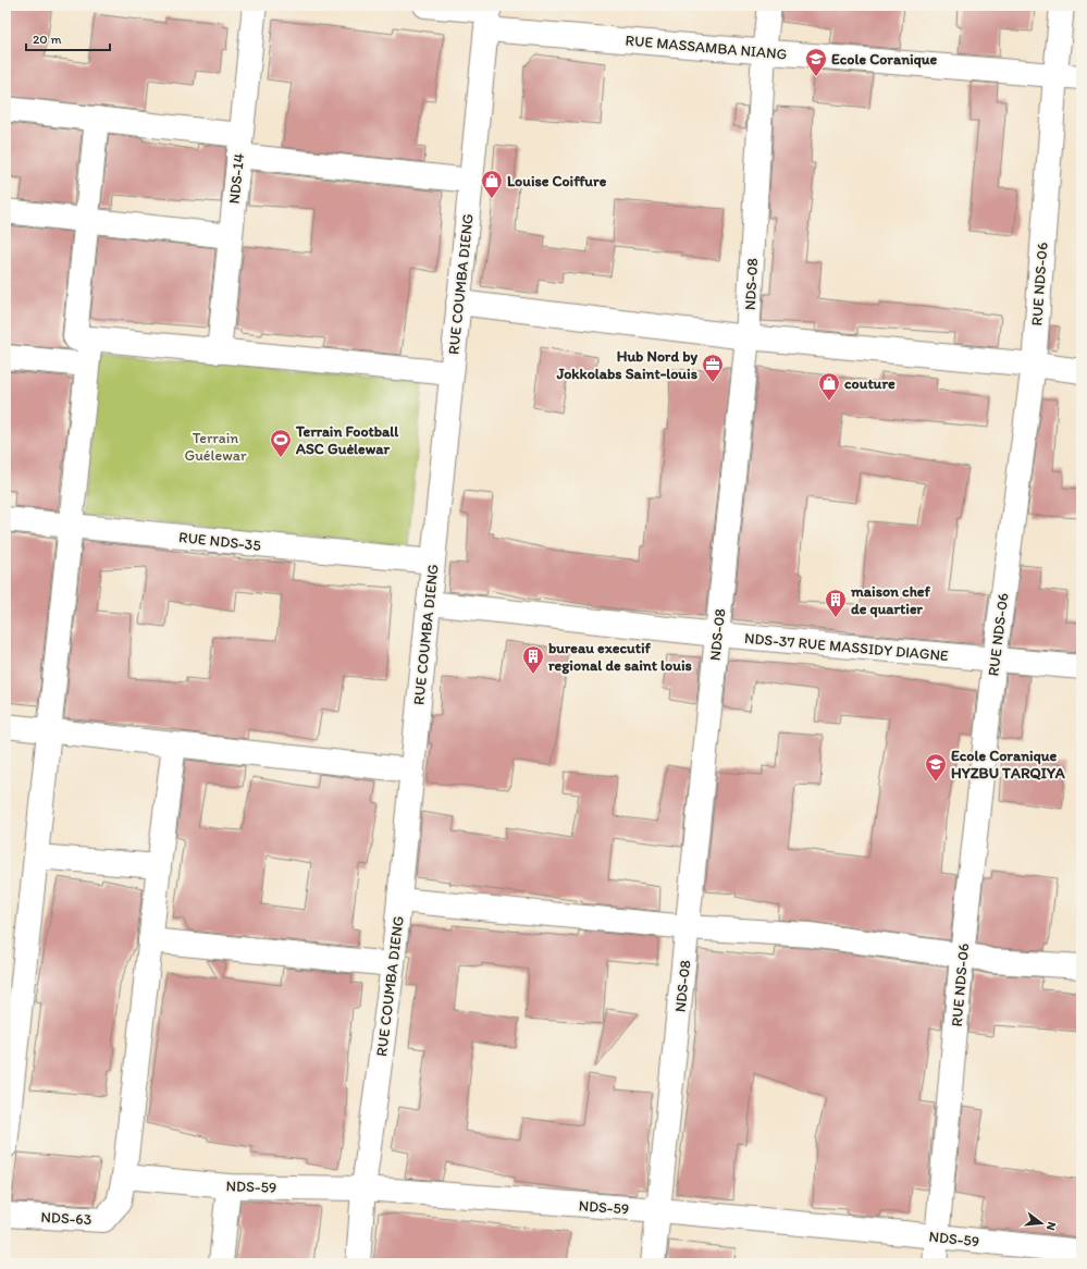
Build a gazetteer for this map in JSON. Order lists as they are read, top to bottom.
{
  "streets": {
    "street": [
      "RUE MASSAMBA NIANG",
      "NDS-14",
      "RUE COUMBA DIENG",
      "NDS-08",
      "RUE NDS-06",
      "RUE NDS-35",
      "NDS-37 RUE MASSIDY DIAGNE",
      "NDS-59",
      "NDS-63"
    ]
  },
  "crossings": [
    ["RUE MASSAMBA NIANG", "RUE COUMBA DIENG"],
    ["RUE MASSAMBA NIANG", "NDS-08"],
    ["RUE MASSAMBA NIANG", "RUE NDS-06"],
    ["RUE COUMBA DIENG", "RUE NDS-35"],
    ["RUE COUMBA DIENG", "NDS-37 RUE MASSIDY DIAGNE"],
    ["RUE COUMBA DIENG", "NDS-59"],
    ["NDS-08", "NDS-37 RUE MASSIDY DIAGNE"],
    ["NDS-08", "NDS-59"],
    ["RUE NDS-06", "NDS-37 RUE MASSIDY DIAGNE"],
    ["RUE NDS-06", "NDS-59"],
    ["NDS-59", "NDS-63"]
  ],
  "parks": ["Terrain Guélewar"],
  "places": {
    "school or university": ["Ecole Coranique", "Ecole Coranique HYZBU TARQIYA"],
    "shop": ["Louise Coiffure", "couture"],
    "office": ["Hub Nord by Jokkolabs Saint-louis"],
    "sports": ["Terrain Football ASC Guėlewar"],
    "building": ["maison chef de quartier", "bureau executif regional de saint louis"]
  },
  "scale_bar": "20 m",
  "north": "right"
}
